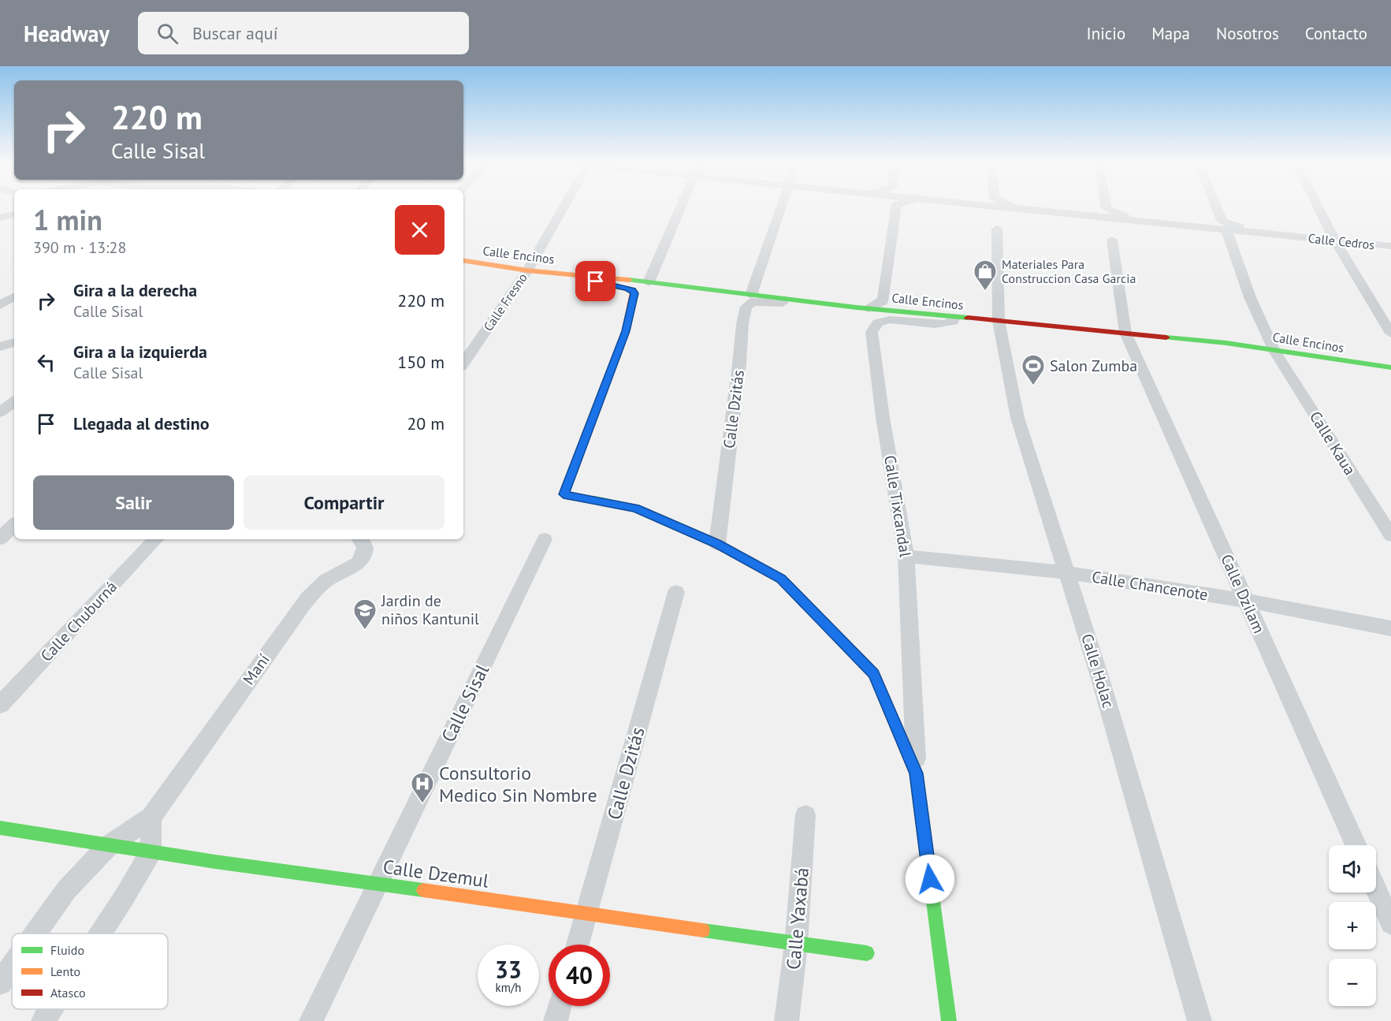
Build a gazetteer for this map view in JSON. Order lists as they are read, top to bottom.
{
  "streets": {
    "street": [
      "Calle Cedros",
      "Calle Encinos",
      "Calle Fresno",
      "Calle Dzitás",
      "Calle Kaua",
      "Calle Tixcandal",
      "Calle Chancenote",
      "Calle Dzilam",
      "Calle Chuburná",
      "Maní",
      "Calle Holac",
      "Calle Sisal",
      "Calle Dzemul",
      "Calle Yaxabá"
    ]
  },
  "crossings": [
    ["Calle Cedros", "Calle Kaua"],
    ["Calle Encinos", "Calle Fresno"],
    ["Calle Encinos", "Calle Kaua"],
    ["Calle Encinos", "Calle Tixcandal"],
    ["Calle Encinos", "Calle Dzilam"],
    ["Calle Encinos", "Calle Holac"],
    ["Calle Dzitás", "Calle Dzemul"],
    ["Calle Tixcandal", "Calle Chancenote"],
    ["Calle Chancenote", "Calle Dzilam"],
    ["Calle Chancenote", "Calle Holac"],
    ["Maní", "Calle Dzemul"],
    ["Calle Sisal", "Calle Dzemul"],
    ["Calle Dzemul", "Calle Yaxabá"]
  ],
  "places": {
    "shop": ["Materiales Para Construccion Casa Garcia"],
    "sports": ["Salon Zumba"],
    "school or university": ["Jardin de niños Kantunil"],
    "hospital": ["Consultorio Medico Sin Nombre"]
  },
  "legend": ["Fluido", "Lento", "Atasco"],
  "page": {
    "header": "Headway",
    "search": "Buscar aquí",
    "nav": [
      "Inicio",
      "Mapa",
      "Nosotros",
      "Contacto"
    ],
    "turn": ["220 m", "Calle Sisal"],
    "heading": ["1 min", "390 m · 13:28"],
    "list": [
      {
        "name": "Gira a la derecha",
        "note": "Calle Sisal",
        "value": "220 m"
      },
      {
        "name": "Gira a la izquierda",
        "note": "Calle Sisal",
        "value": "150 m"
      },
      {
        "name": "Llegada al destino",
        "value": "20 m"
      }
    ],
    "buttons": ["Salir", "Compartir"],
    "map_buttons": ["+", "−"],
    "speed": "33 km/h",
    "limit": "40"
  }
}
